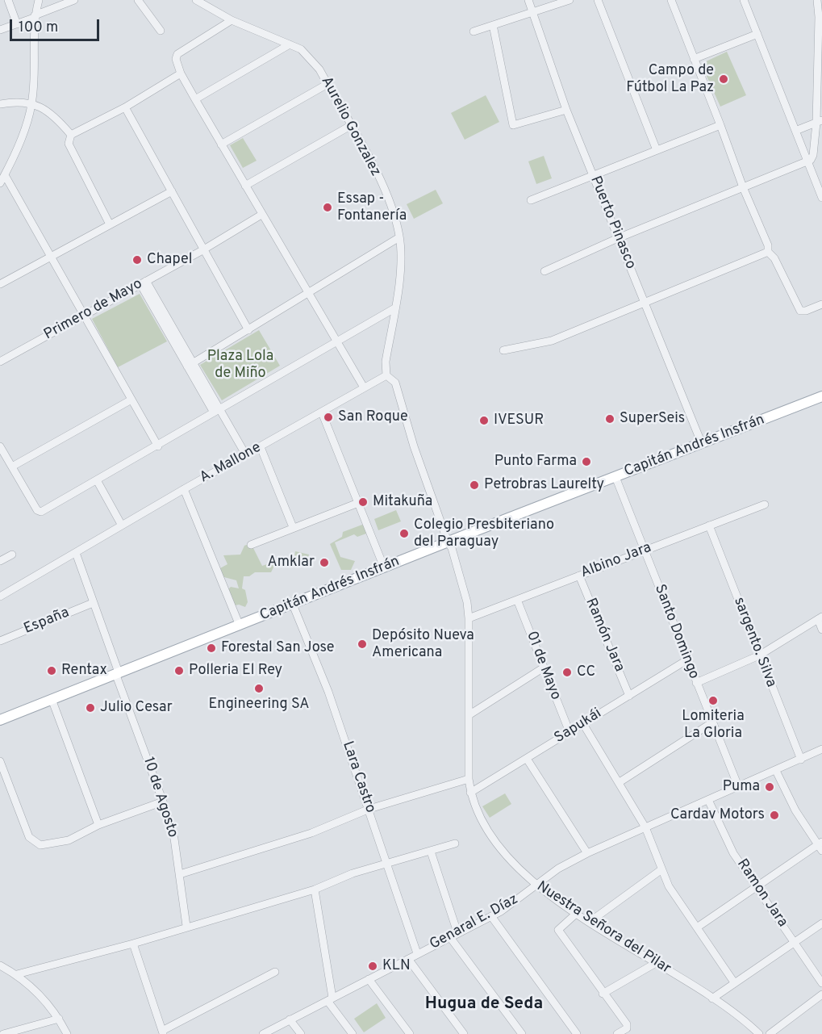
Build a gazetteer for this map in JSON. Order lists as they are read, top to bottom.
{
  "streets": {
    "main road": ["Capitán Andrés Insfrán"],
    "street": [
      "Aurelio Gonzalez",
      "Puerto Pinasco",
      "Primero de Mayo",
      "A. Mallone",
      "Albino Jara",
      "España",
      "Santo Domingo",
      "Ramón Jara",
      "sargento. Silva",
      "01 de Mayo",
      "Sapukái",
      "Lara Castro",
      "10 de Agosto",
      "Ramon Jara",
      "Genaral E. Díaz",
      "Nuestra Señora del Pilar"
    ]
  },
  "crossings": [
    ["Aurelio Gonzalez", "A. Mallone"],
    ["Puerto Pinasco", "Capitán Andrés Insfrán"],
    ["Capitán Andrés Insfrán", "Santo Domingo"],
    ["Capitán Andrés Insfrán", "Lara Castro"],
    ["Capitán Andrés Insfrán", "10 de Agosto"],
    ["Capitán Andrés Insfrán", "Nuestra Señora del Pilar"],
    ["A. Mallone", "10 de Agosto"],
    ["Albino Jara", "Santo Domingo"],
    ["Albino Jara", "Ramón Jara"],
    ["Albino Jara", "sargento. Silva"],
    ["Albino Jara", "01 de Mayo"],
    ["Albino Jara", "Nuestra Señora del Pilar"],
    ["España", "10 de Agosto"],
    ["Santo Domingo", "Sapukái"],
    ["Santo Domingo", "Genaral E. Díaz"],
    ["Ramón Jara", "Sapukái"],
    ["sargento. Silva", "Genaral E. Díaz"],
    ["01 de Mayo", "Sapukái"],
    ["Sapukái", "Nuestra Señora del Pilar"],
    ["Lara Castro", "Genaral E. Díaz"],
    ["Ramon Jara", "Genaral E. Díaz"],
    ["Genaral E. Díaz", "Nuestra Señora del Pilar"]
  ],
  "districts": ["Hugua de Seda"],
  "parks": ["Plaza Lola de Miño"],
  "places": [
    "Campo de Fútbol La Paz",
    "Essap - Fontanería",
    "Chapel",
    "San Roque",
    "SuperSeis",
    "IVESUR",
    "Punto Farma",
    "Petrobras Laurelty",
    "Mitakuña",
    "Colegio Presbiteriano del Paraguay",
    "Amklar",
    "Depósito Nueva Americana",
    "Forestal San Jose",
    "Rentax",
    "Polleria El Rey",
    "CC",
    "Engineering SA",
    "Lomiteria La Gloria",
    "Julio Cesar",
    "Puma",
    "Cardav Motors",
    "KLN"
  ],
  "scale_bar": "100 m"
}
